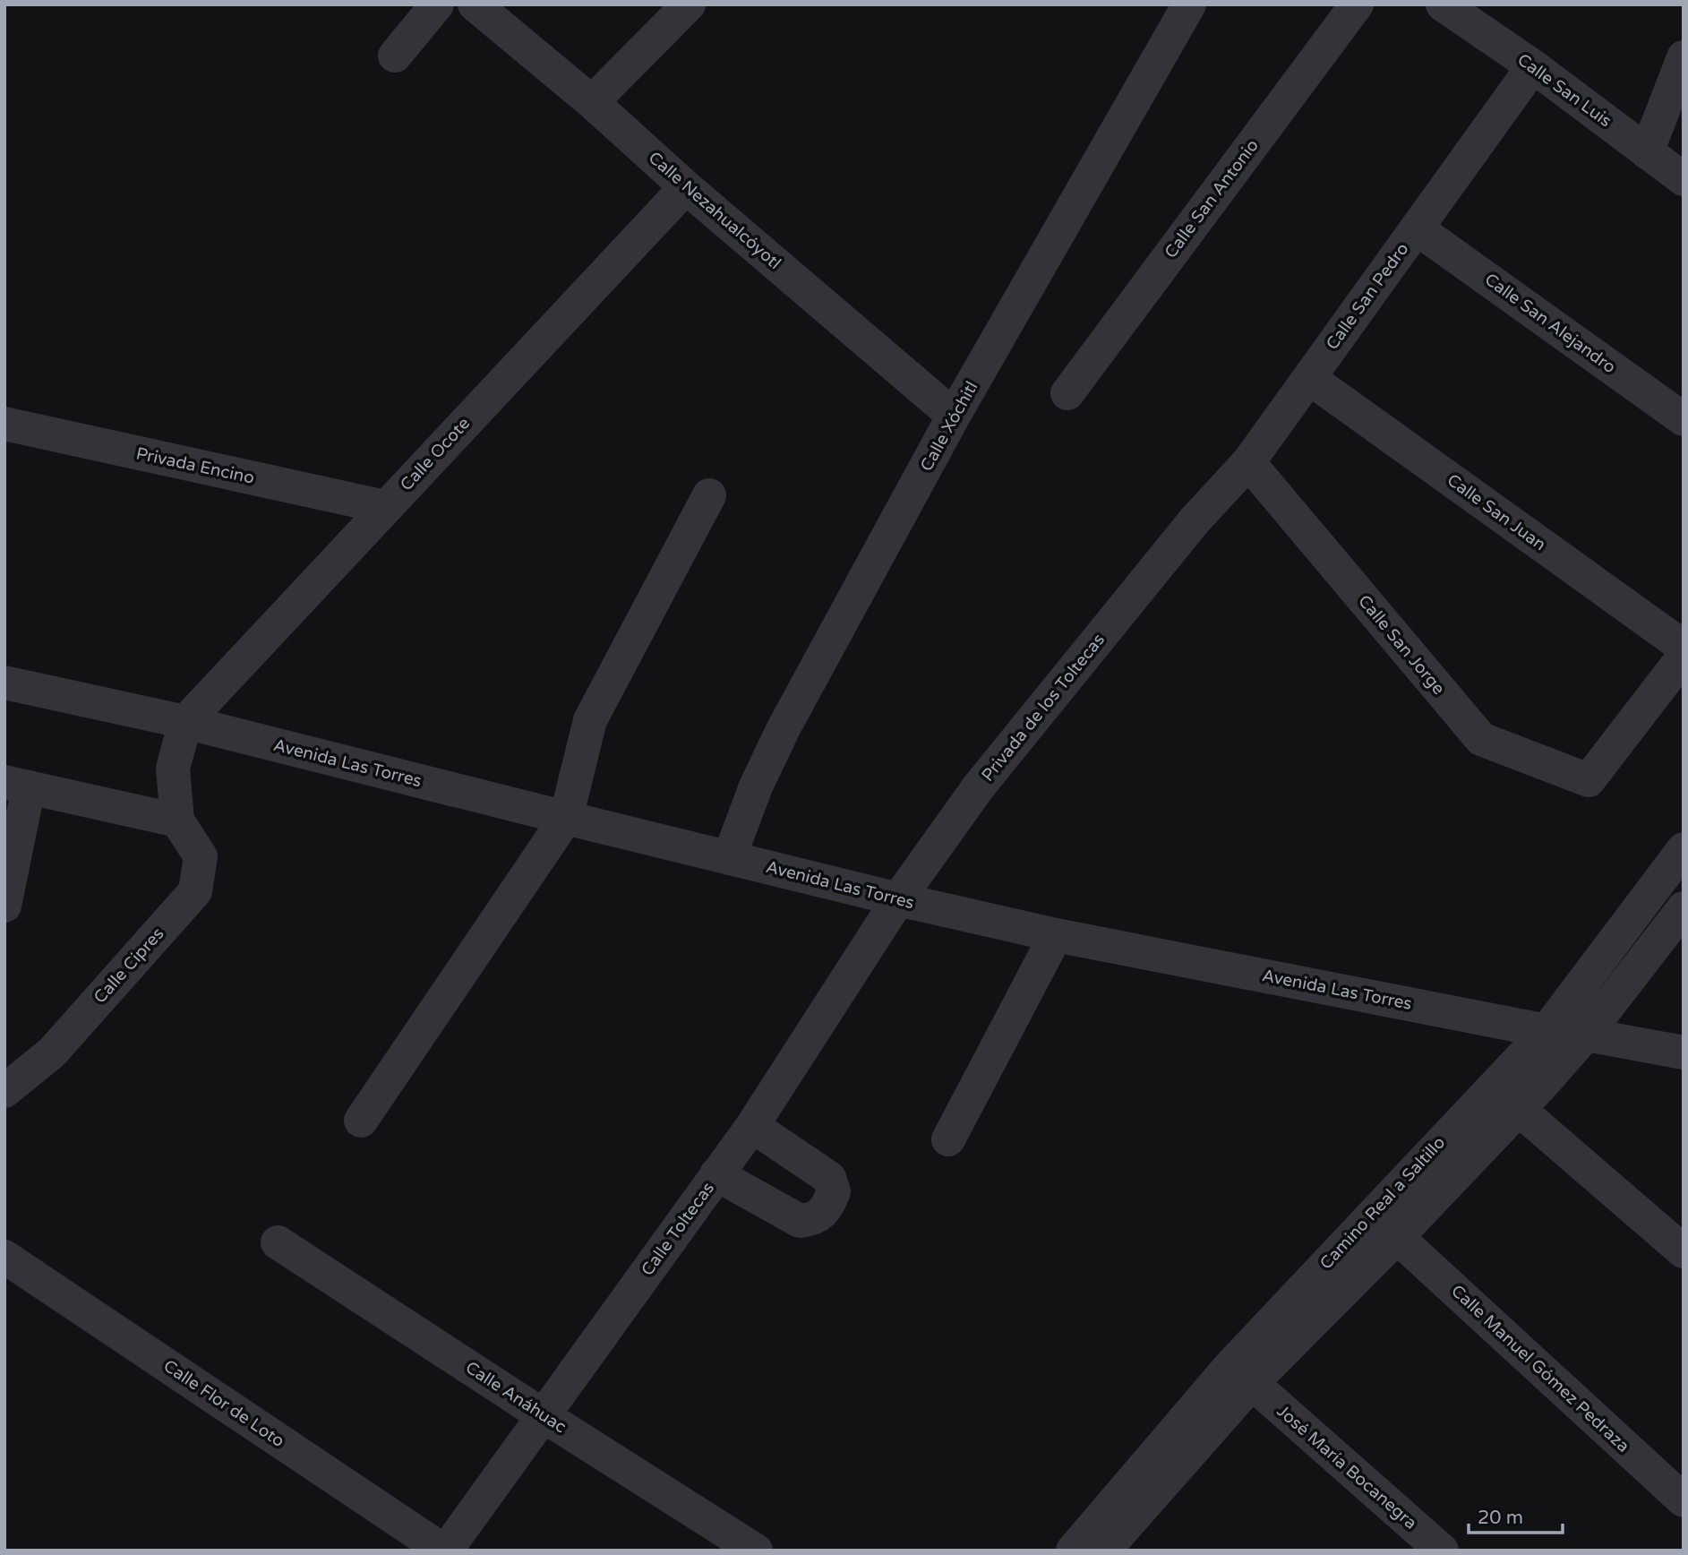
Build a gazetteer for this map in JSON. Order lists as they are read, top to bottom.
{
  "streets": {
    "street": [
      "Calle San Luis",
      "Calle San Antonio",
      "Calle Nezahualcóyotl",
      "Calle San Pedro",
      "Calle San Alejandro",
      "Calle Xóchitl",
      "Calle Ocote",
      "Privada Encino",
      "Calle San Juan",
      "Calle San Jorge",
      "Privada de los Toltecas",
      "Avenida Las Torres",
      "Calle Cipres",
      "Camino Real a Saltillo",
      "Calle Toltecas",
      "Calle Manuel Gómez Pedraza",
      "Calle Anáhuac",
      "Calle Flor de Loto",
      "José María Bocanegra"
    ]
  },
  "crossings": [
    ["Calle San Luis", "Calle San Pedro"],
    ["Calle Nezahualcóyotl", "Calle Xóchitl"],
    ["Calle Nezahualcóyotl", "Calle Ocote"],
    ["Calle San Pedro", "Calle San Alejandro"],
    ["Calle San Pedro", "Calle San Juan"],
    ["Calle San Pedro", "Calle San Jorge"],
    ["Calle San Pedro", "Privada de los Toltecas"],
    ["Calle Xóchitl", "Avenida Las Torres"],
    ["Calle Ocote", "Privada Encino"],
    ["Calle Ocote", "Avenida Las Torres"],
    ["Privada de los Toltecas", "Avenida Las Torres"],
    ["Privada de los Toltecas", "Calle Toltecas"],
    ["Avenida Las Torres", "Camino Real a Saltillo"],
    ["Avenida Las Torres", "Calle Toltecas"],
    ["Camino Real a Saltillo", "Calle Manuel Gómez Pedraza"],
    ["Camino Real a Saltillo", "José María Bocanegra"],
    ["Calle Toltecas", "Calle Anáhuac"],
    ["Calle Toltecas", "Calle Flor de Loto"]
  ],
  "scale_bar": "20 m"
}
